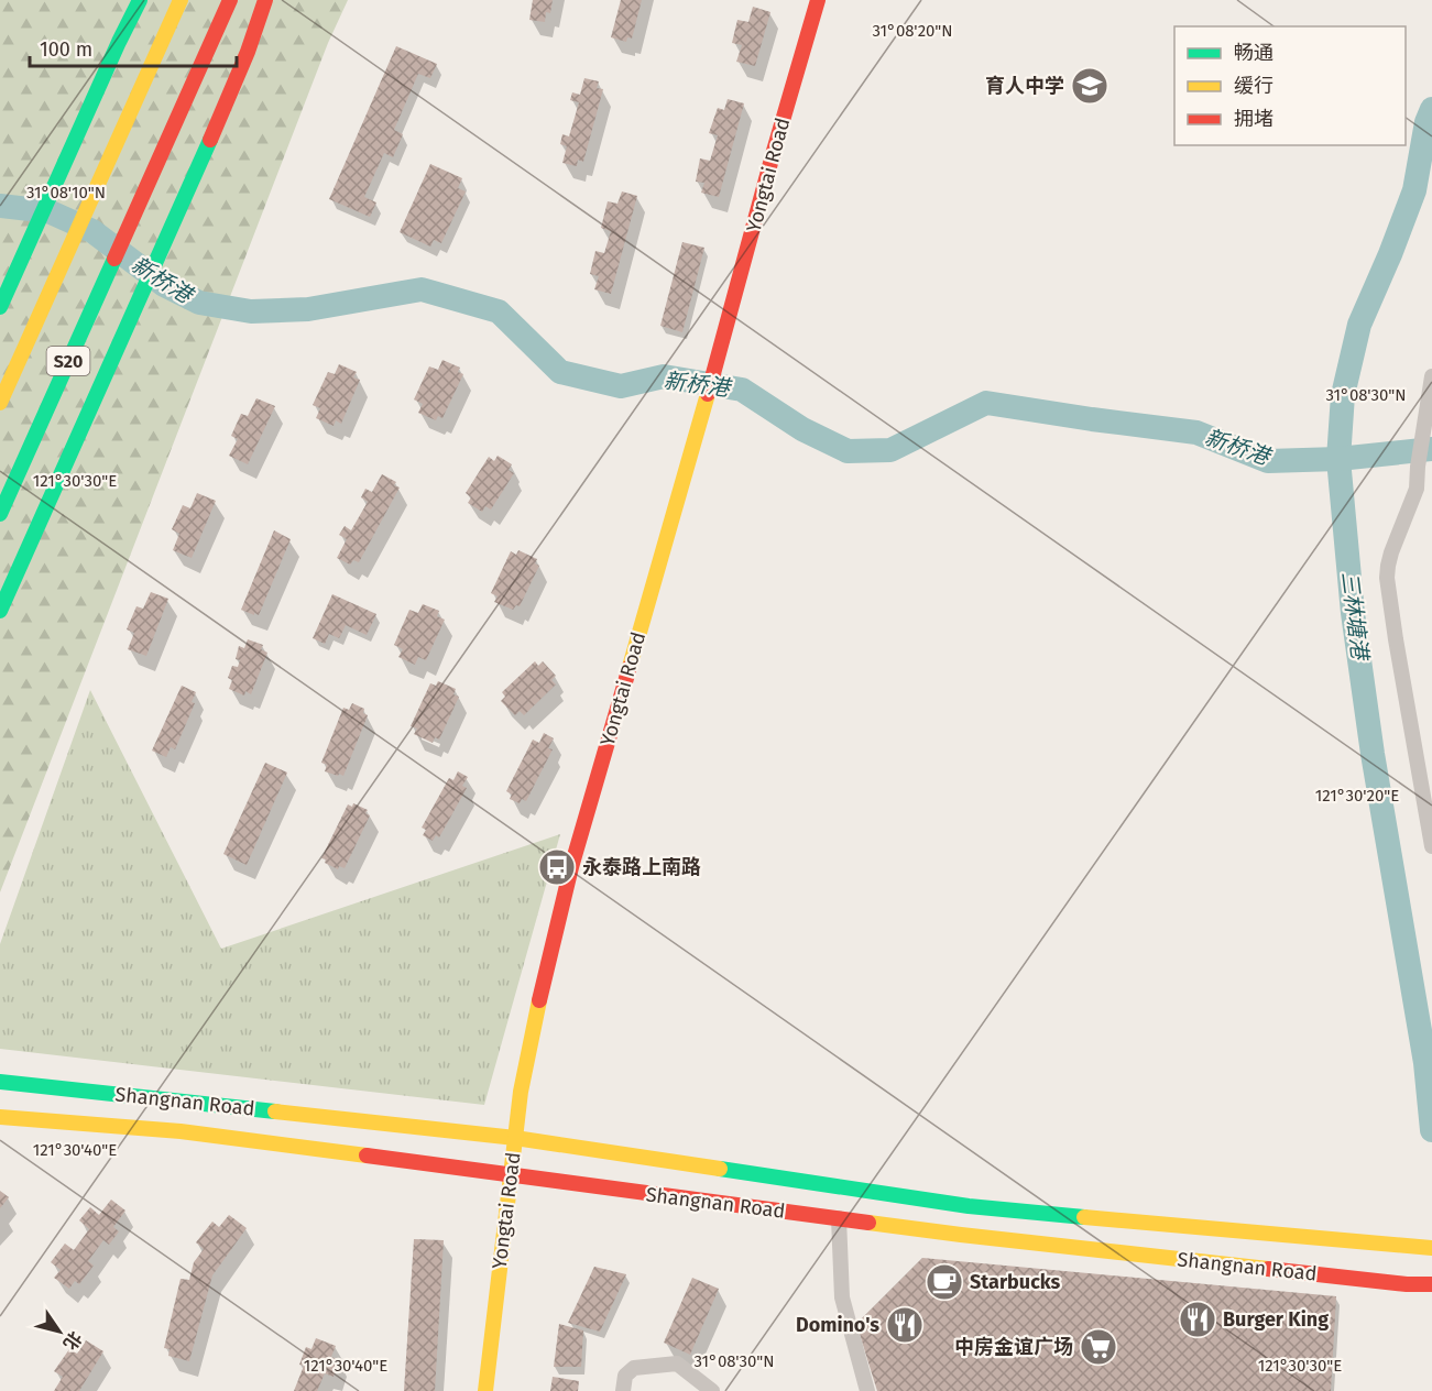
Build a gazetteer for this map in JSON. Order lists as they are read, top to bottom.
{
  "streets": {
    "main road": ["Yongtai Road", "S20", "Shangnan Road"]
  },
  "crossings": [
    ["Yongtai Road", "Shangnan Road"]
  ],
  "water": ["新桥港", "三林塘港"],
  "places": {
    "school or university": ["育人中学"],
    "bus stop": ["永泰路上南路"],
    "cafe": ["Starbucks"],
    "restaurant": ["Burger King", "Domino's"],
    "supermarket": ["中房金谊广场"]
  },
  "legend": ["畅通", "缓行", "拥堵"],
  "scale_bar": "100 m",
  "north": "bottom right",
  "coordinates": [
    "31°08'20\"N",
    "31°08'10\"N",
    "31°08'30\"N",
    "121°30'30\"E",
    "121°30'20\"E",
    "121°30'40\"E"
  ]
}
